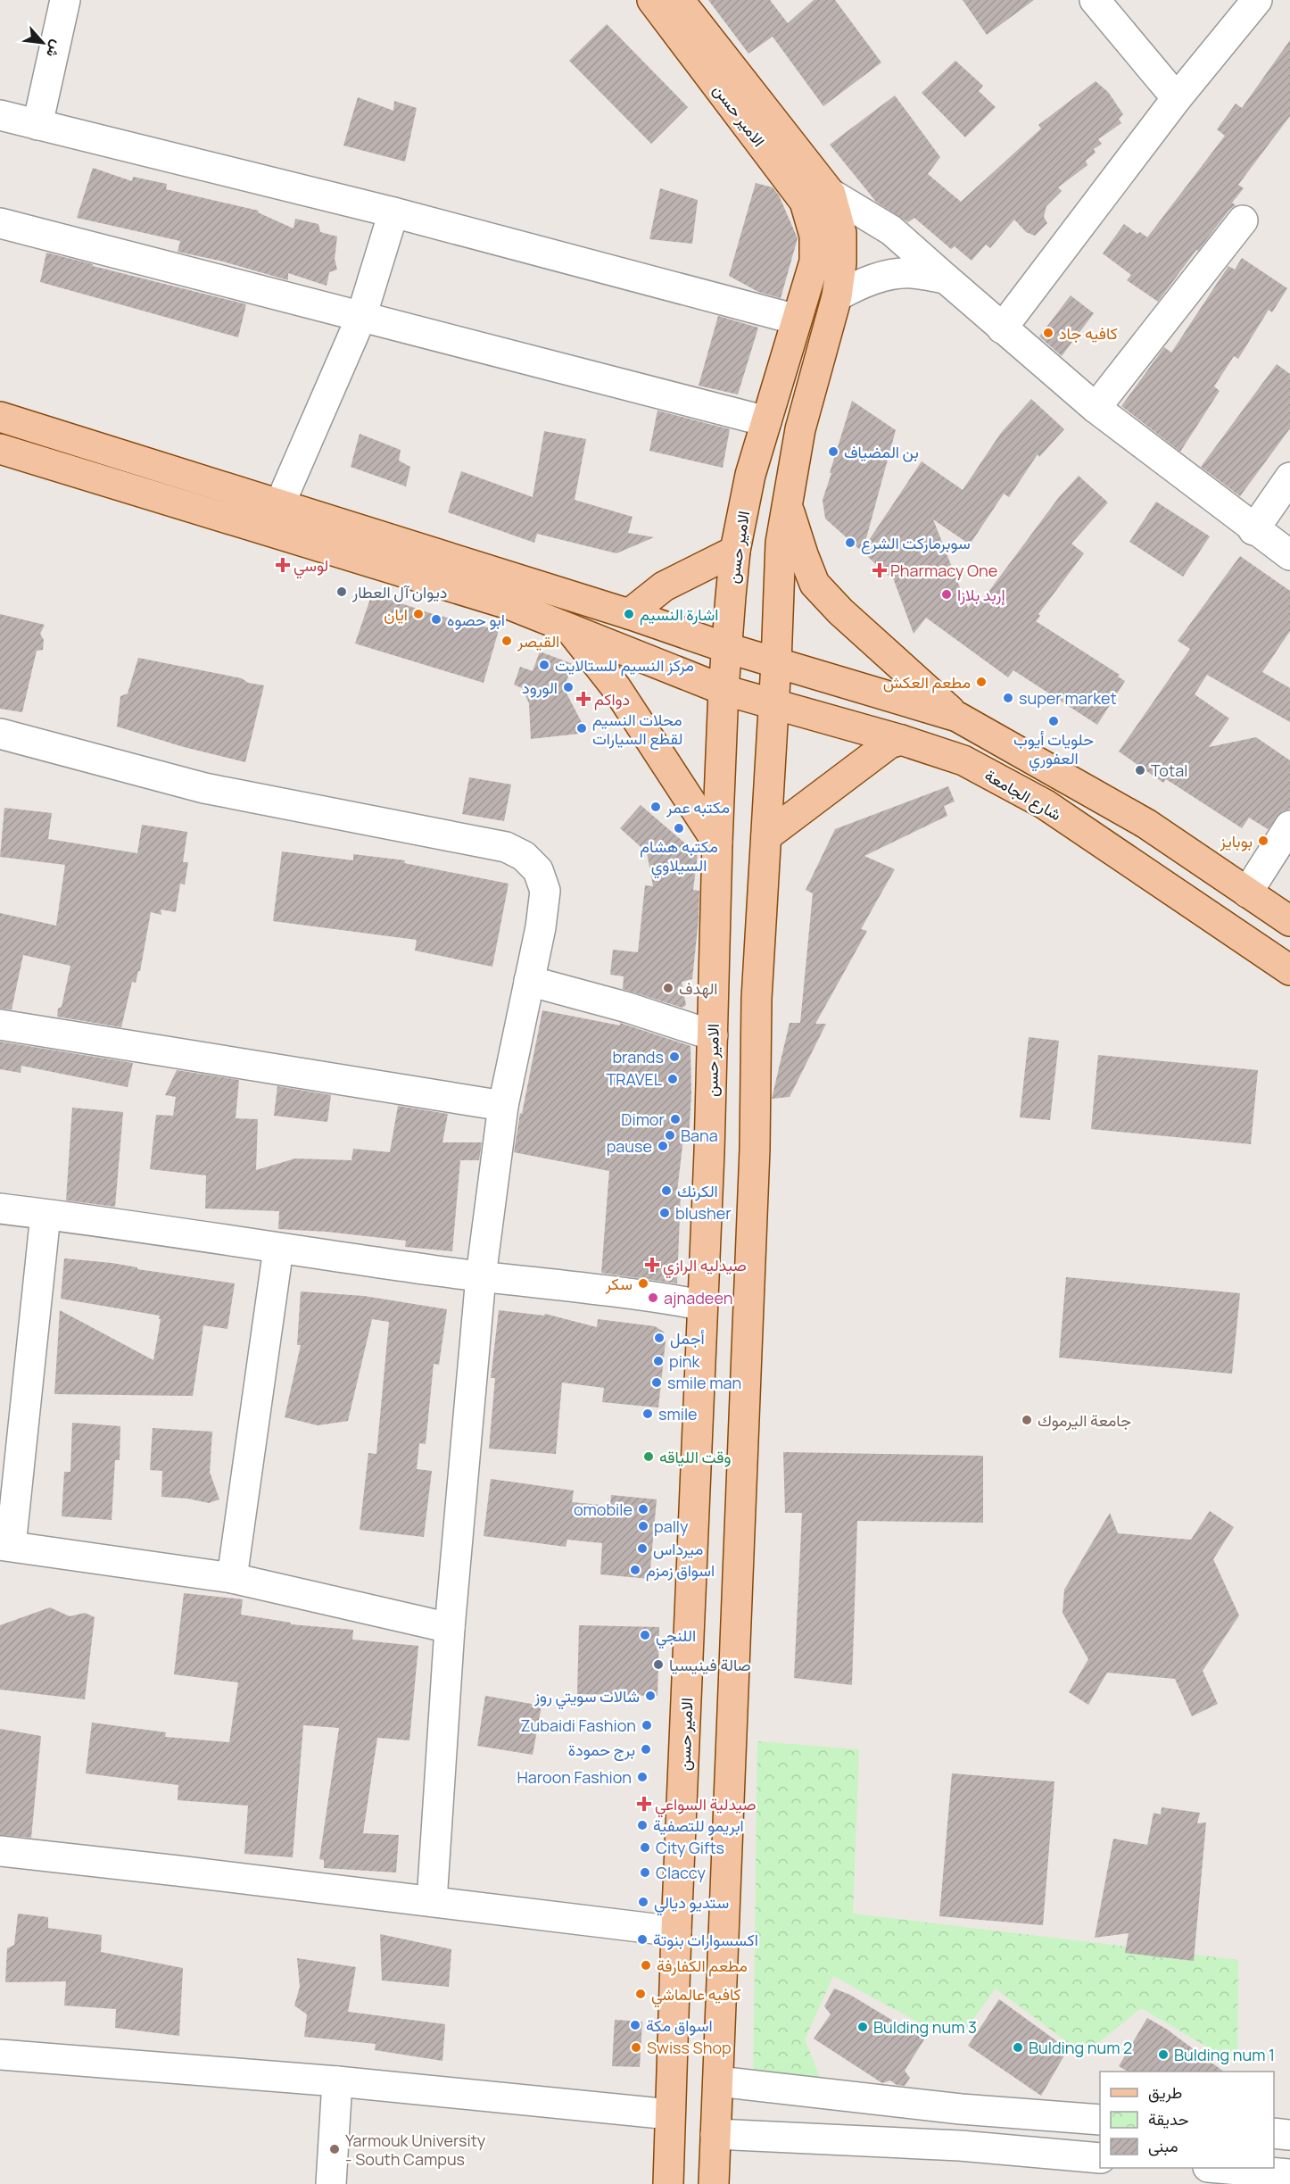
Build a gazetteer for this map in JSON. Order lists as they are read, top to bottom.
{
  "streets": {
    "main road": ["الامير حسن", "شارع الجامعة"]
  },
  "crossings": [
    ["الامير حسن", "شارع الجامعة"]
  ],
  "places": {
    "other": [
      "كافيه جاد",
      "بن المضياف",
      "سوبرماركت الشرع",
      "ديوان آل العطار",
      "إربد بلازا",
      "ايان",
      "اشارة النسيم",
      "ابو حصوه",
      "القيصر",
      "مركز النسيم للستالايت",
      "مطعم العكش",
      "الورود",
      "super market",
      "حلويات أيوب العفوري",
      "محلات النسيم لقطع السيارات",
      "Total",
      "مكتبه عمر",
      "مكتبه هشام السيلاوي",
      "بوبايز",
      "الهدف",
      "brands",
      "TRAVEL",
      "Dimor",
      "Bana",
      "pause",
      "الكرنك",
      "blusher",
      "سكر",
      "ajnadeen",
      "أجمل",
      "pink",
      "smile man",
      "smile",
      "جامعة اليرموك",
      "وقت اللياقه",
      "omobile",
      "pally",
      "ميرداس",
      "اسواق زمزم",
      "اللنجي",
      "صالة فينيسيا",
      "شالات سويتي روز",
      "Zubaidi Fashion",
      "برج حمودة",
      "Haroon Fashion",
      "ابريمو للتصفية",
      "City Gifts",
      "Claccy",
      "ستديو ديالي",
      "اكسسوارات بنوتة",
      "مطعم الكفارفة",
      "كافيه عالماشي",
      "اسواق مكة",
      "Bulding num 3",
      "Swiss Shop",
      "Bulding num 2",
      "Bulding num 1",
      "Yarmouk University - South Campus"
    ],
    "health": [
      "لوسي",
      "Pharmacy One",
      "دواكم",
      "صيدليه الرازي",
      "صيدلية السواعي"
    ]
  },
  "legend": ["طريق", "حديقة", "مبنى"],
  "north": "bottom right"
}
